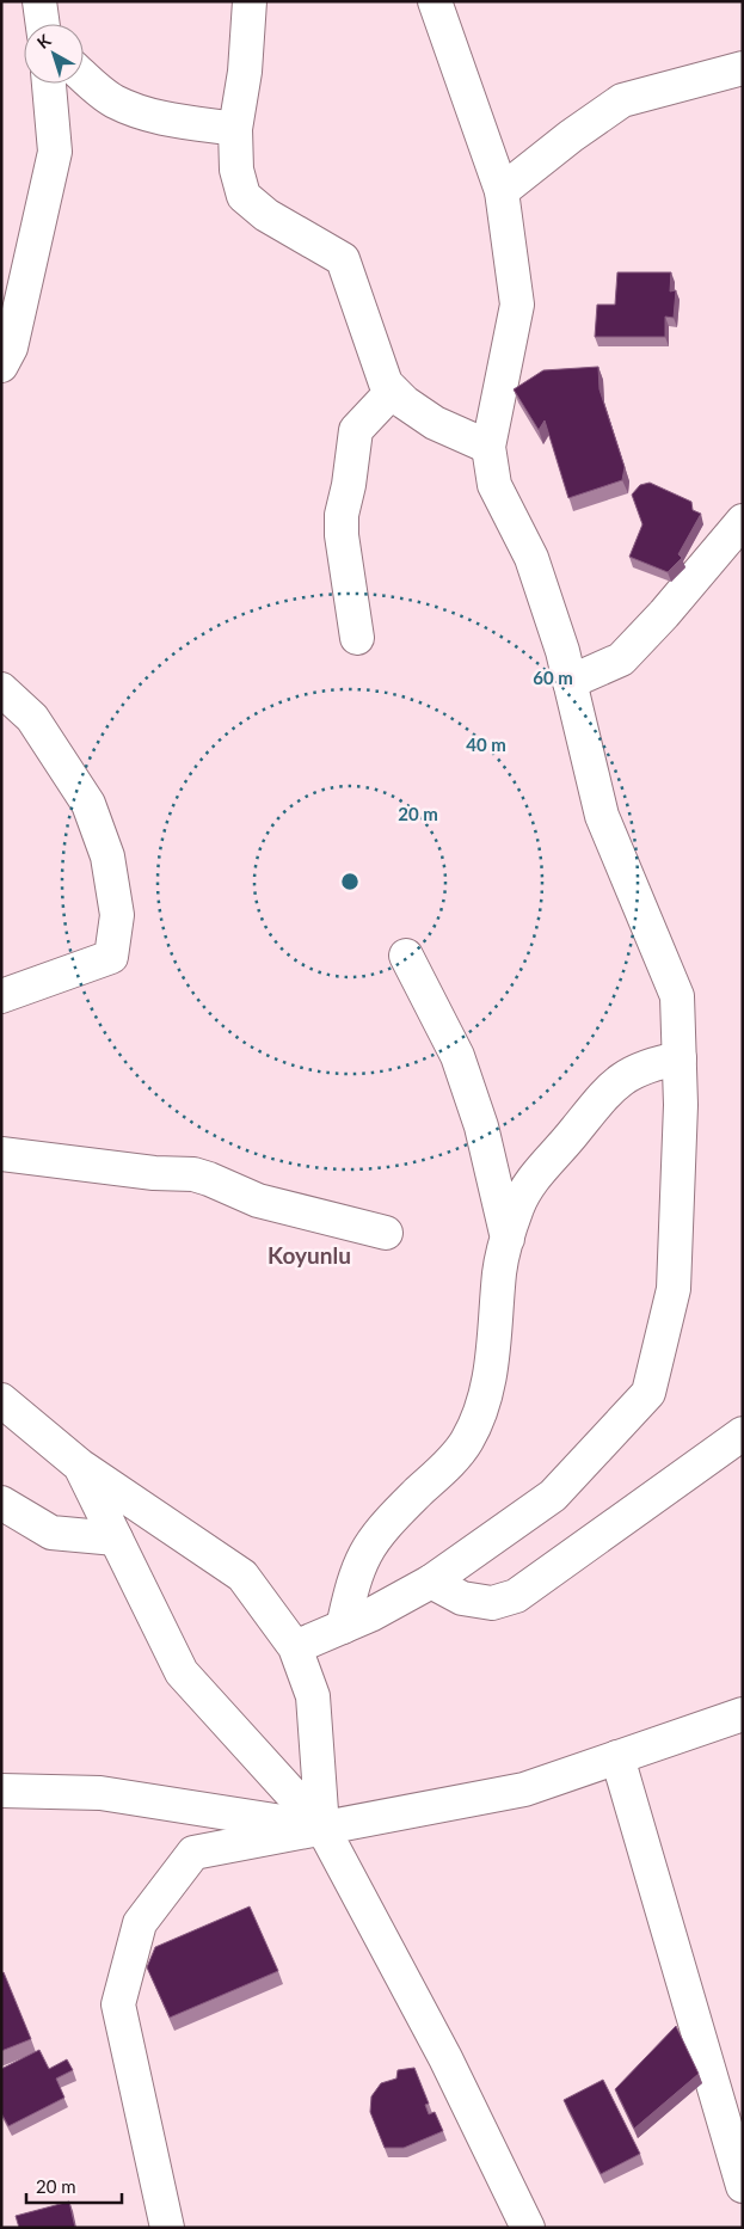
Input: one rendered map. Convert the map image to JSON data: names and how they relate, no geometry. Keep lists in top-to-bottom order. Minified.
{"districts":["Koyunlu"],"scale_bar":"20 m","north":"top left","rings":["60 m","40 m","20 m"]}
